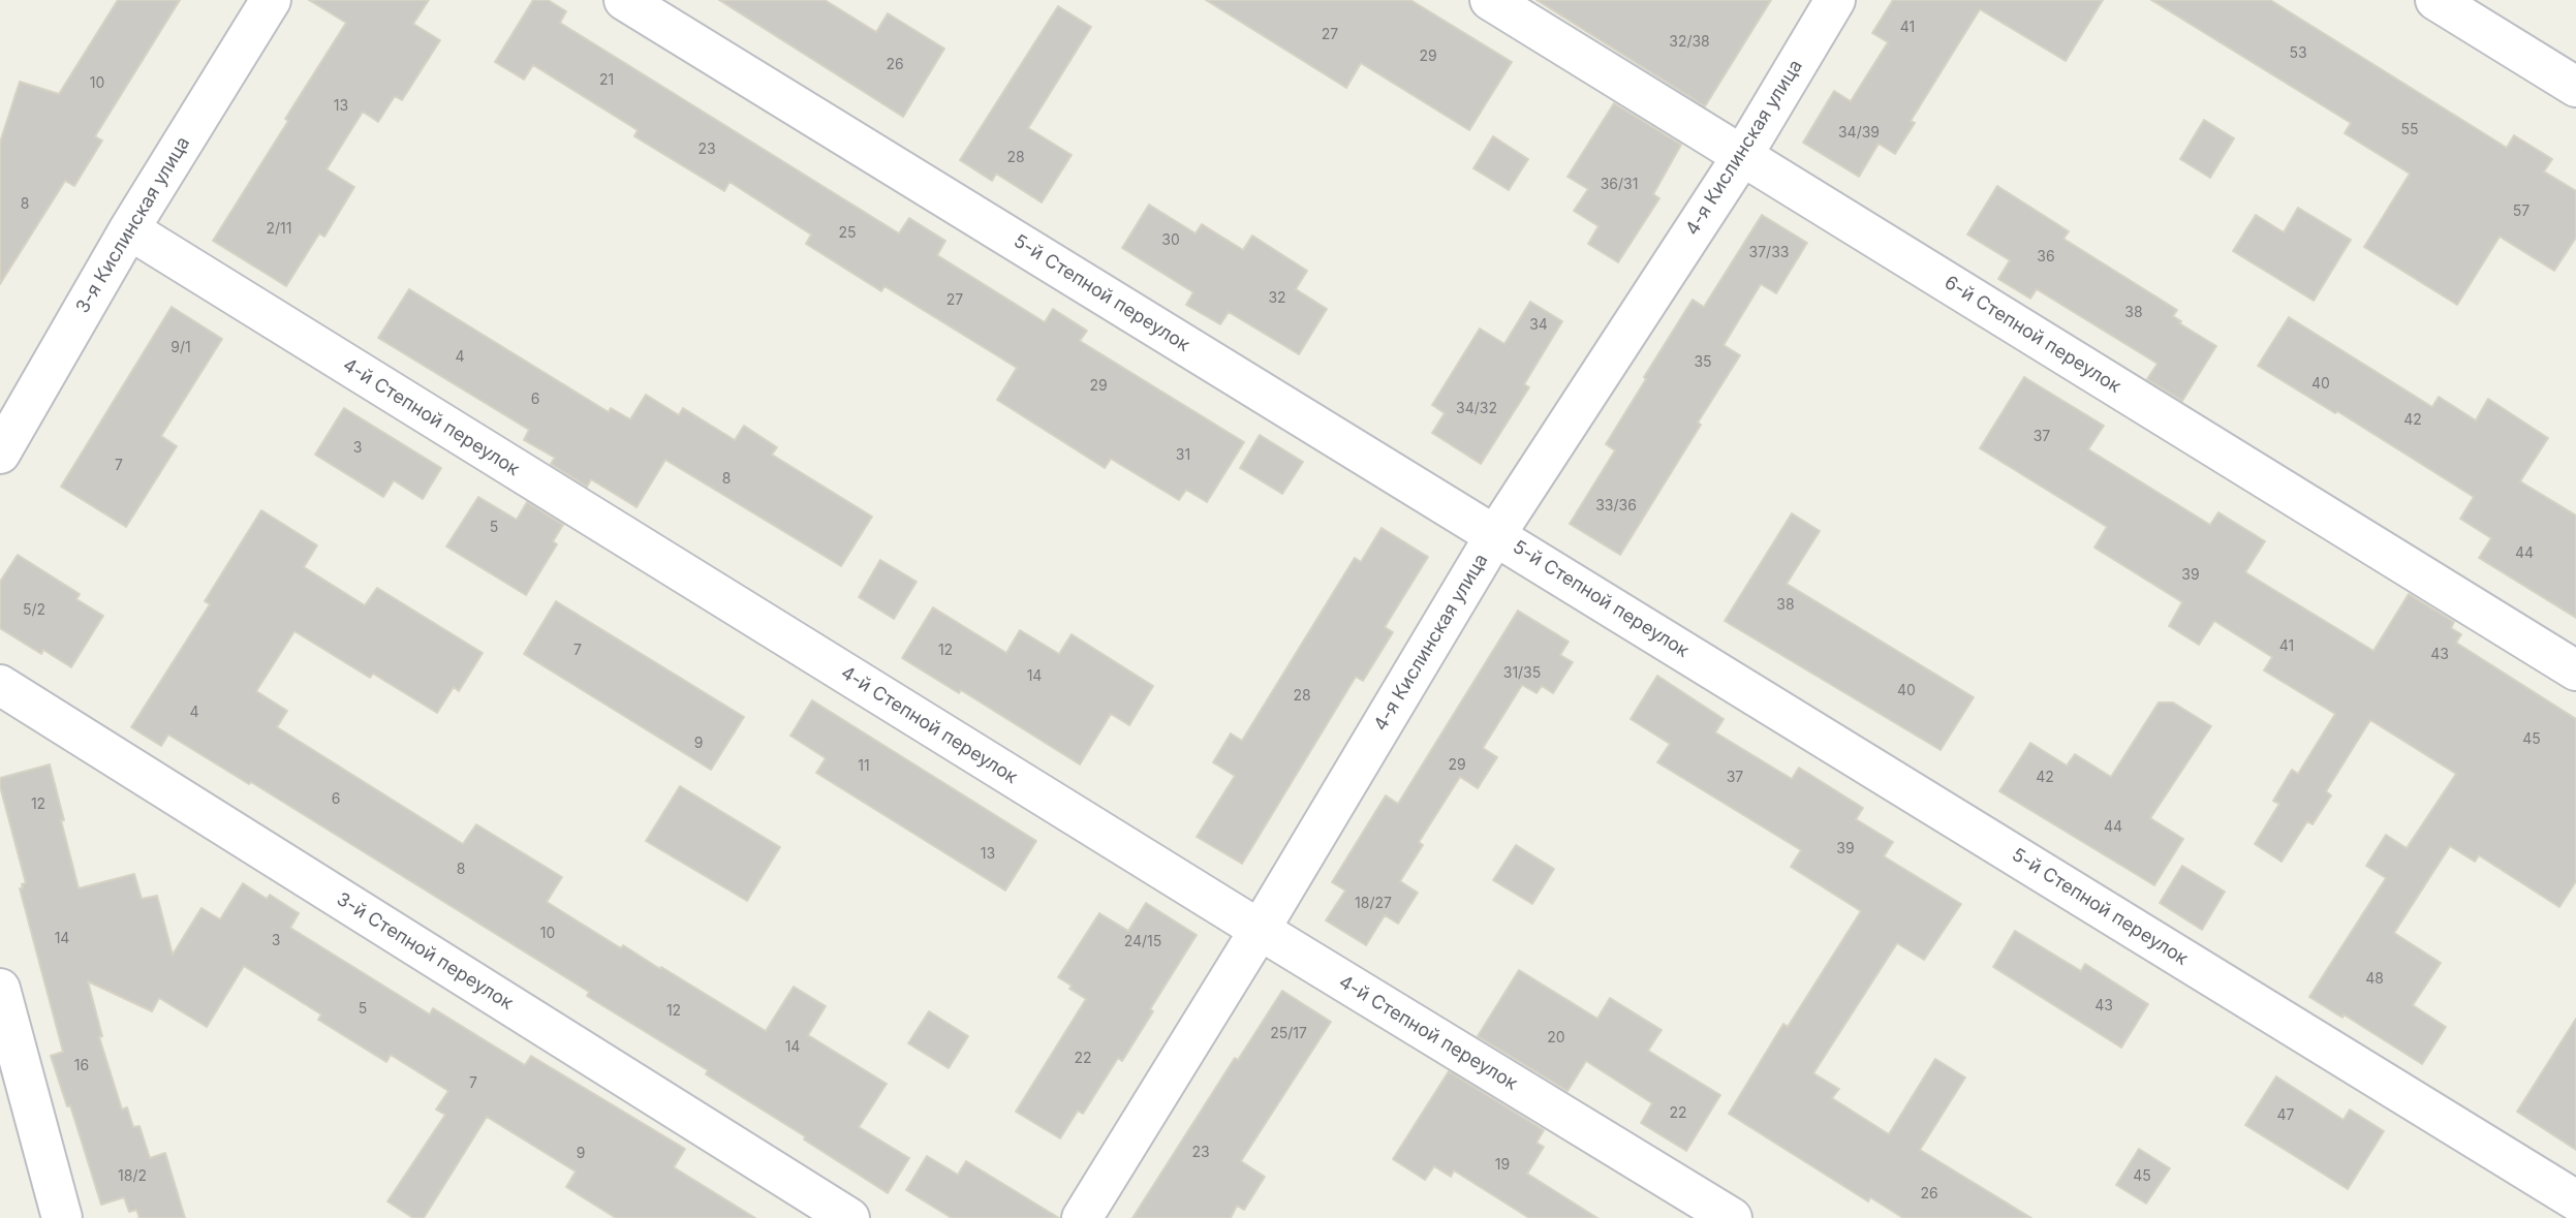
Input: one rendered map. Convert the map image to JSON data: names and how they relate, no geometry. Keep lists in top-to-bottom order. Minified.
{"streets":{"street":["4-я Кислинская улица","3-я Кислинская улица","5-й Степной переулок","6-й Степной переулок","4-й Степной переулок","3-й Степной переулок"]},"crossings":[["4-я Кислинская улица","5-й Степной переулок"],["4-я Кислинская улица","6-й Степной переулок"],["4-я Кислинская улица","4-й Степной переулок"],["3-я Кислинская улица","4-й Степной переулок"]],"house_numbers":["41","27","32/38","53","29","26","21","10","13","55","34/39","23","28","36/31","8","57","2/11","25","30","37/33","36","32","27","38","34","9/1","4","35","40","29","6","34/32","42","37","3","31","7","8","33/36","5","44","39","38","5/2","41","7","12","43","31/35","14","40","28","4","45","9","29","11","37","42","6","12","44","39","13","8","18/27","10","14","3","24/15","48","43","5","12","25/17","20","14","22","16","7","22","47","23","9","19","18/2","45","26"]}
